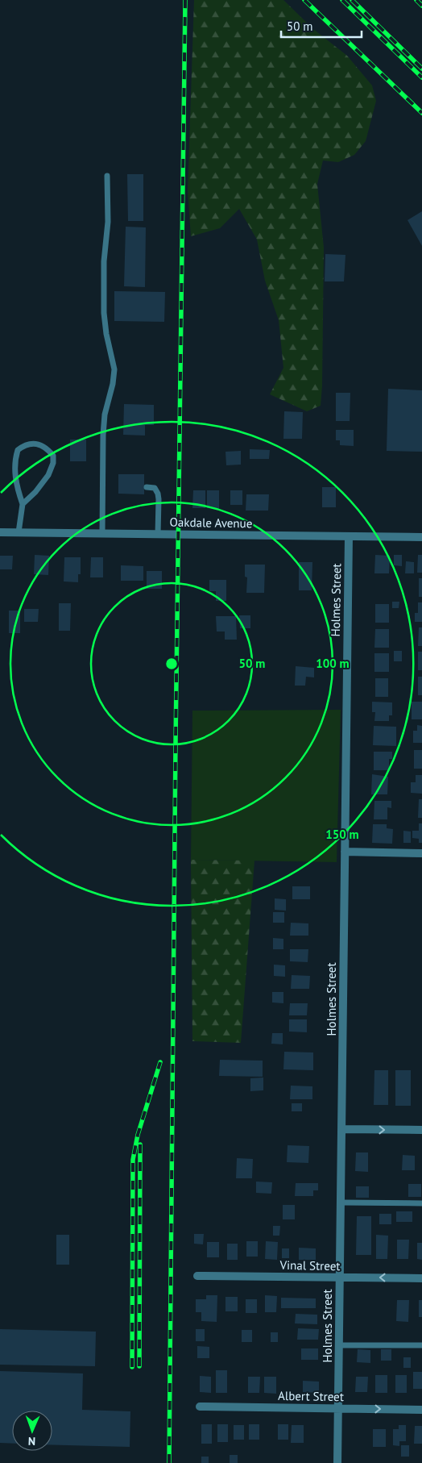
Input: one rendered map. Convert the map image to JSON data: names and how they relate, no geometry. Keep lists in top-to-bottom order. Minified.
{"streets":{"street":["Oakdale Avenue","Holmes Street","Vinal Street","Albert Street"]},"crossings":[["Oakdale Avenue","Holmes Street"],["Holmes Street","Vinal Street"],["Holmes Street","Albert Street"]],"one_way":["Vinal Street","Albert Street"],"scale_bar":"50 m","north":"bottom","rings":["50 m","100 m","150 m"]}
